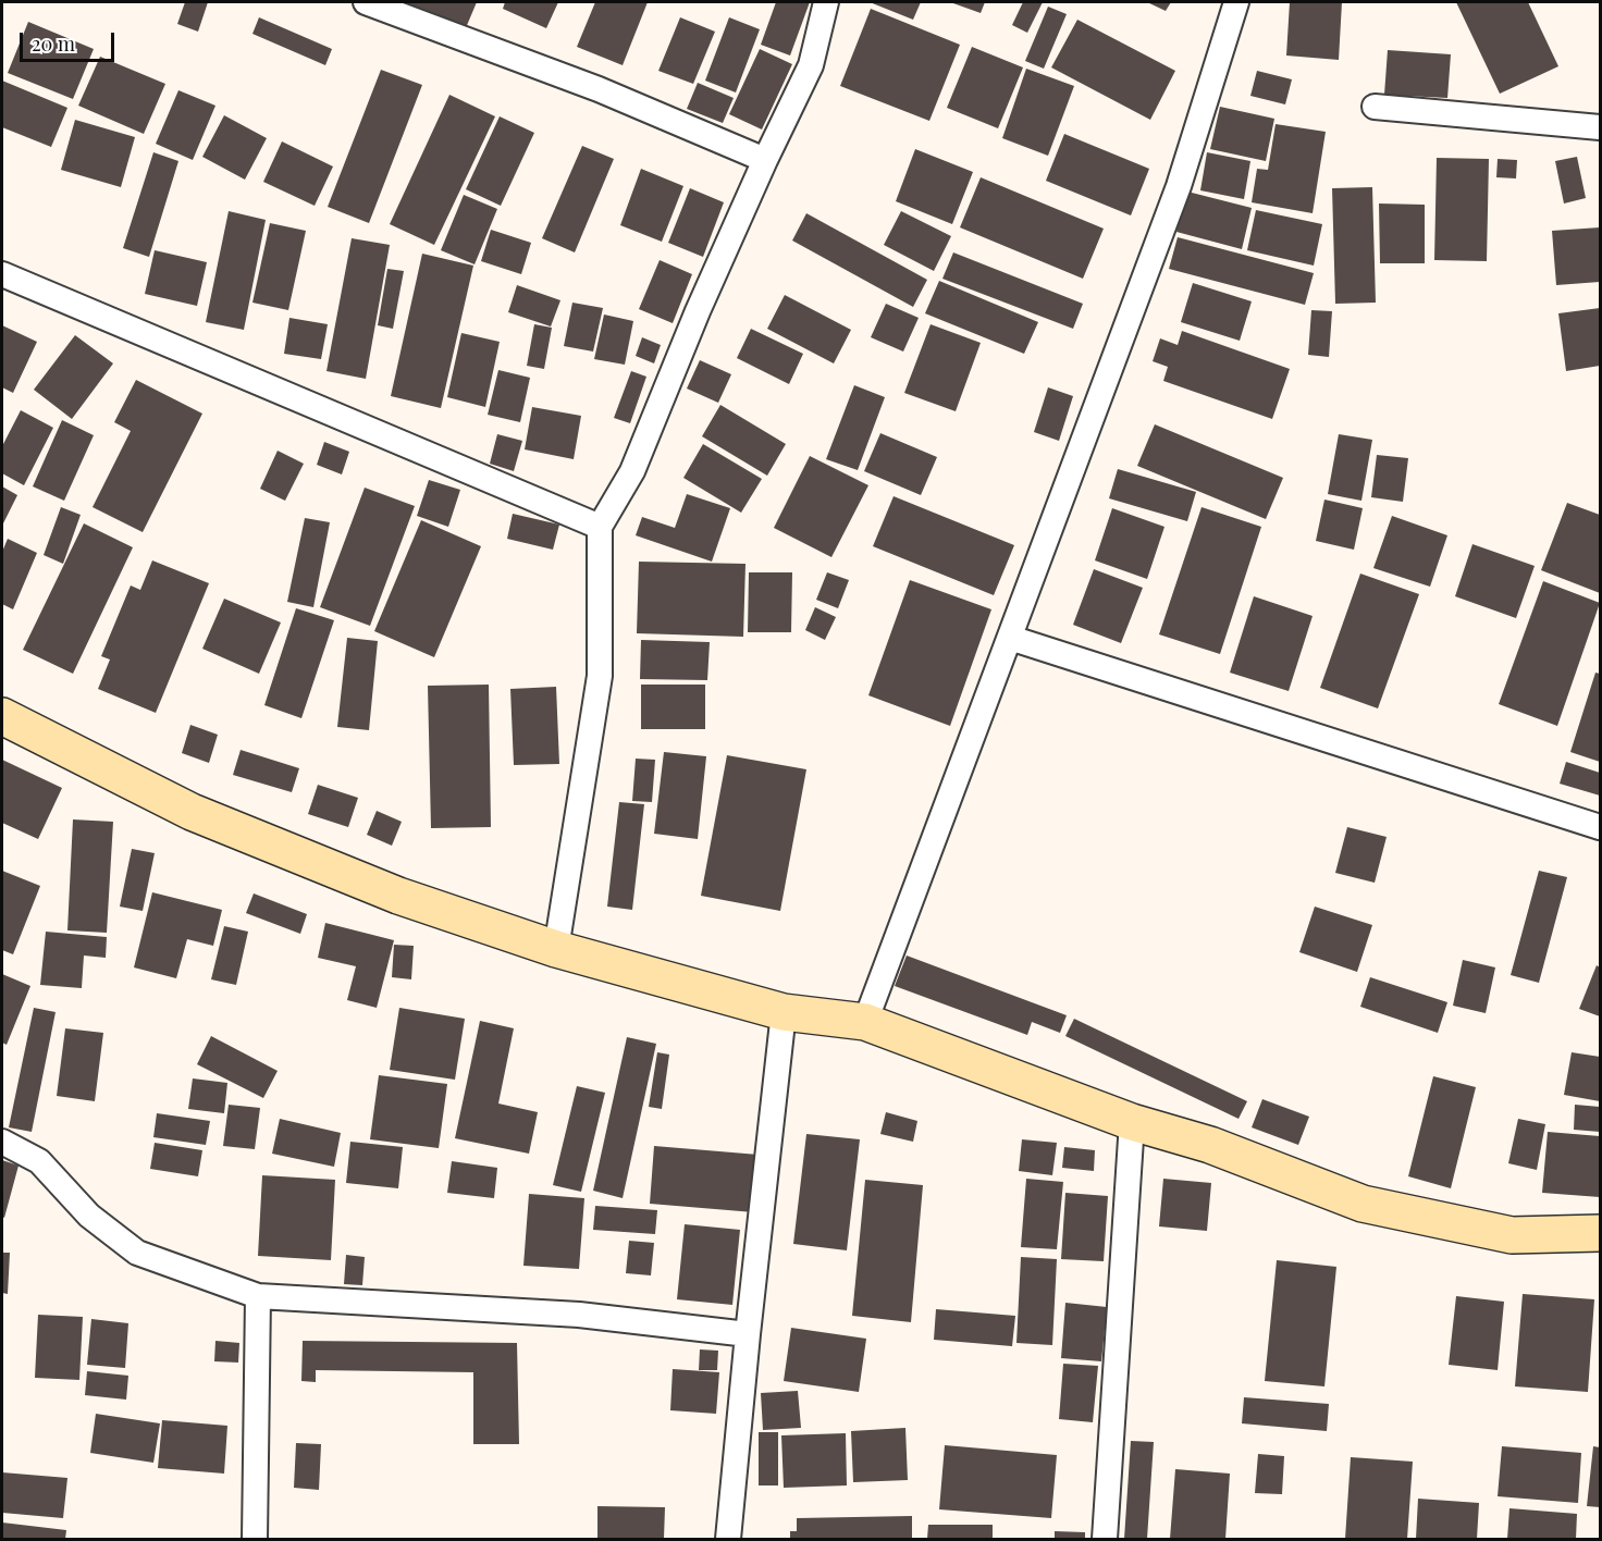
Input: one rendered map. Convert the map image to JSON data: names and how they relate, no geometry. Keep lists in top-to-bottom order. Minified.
{"scale_bar":"20 m"}
